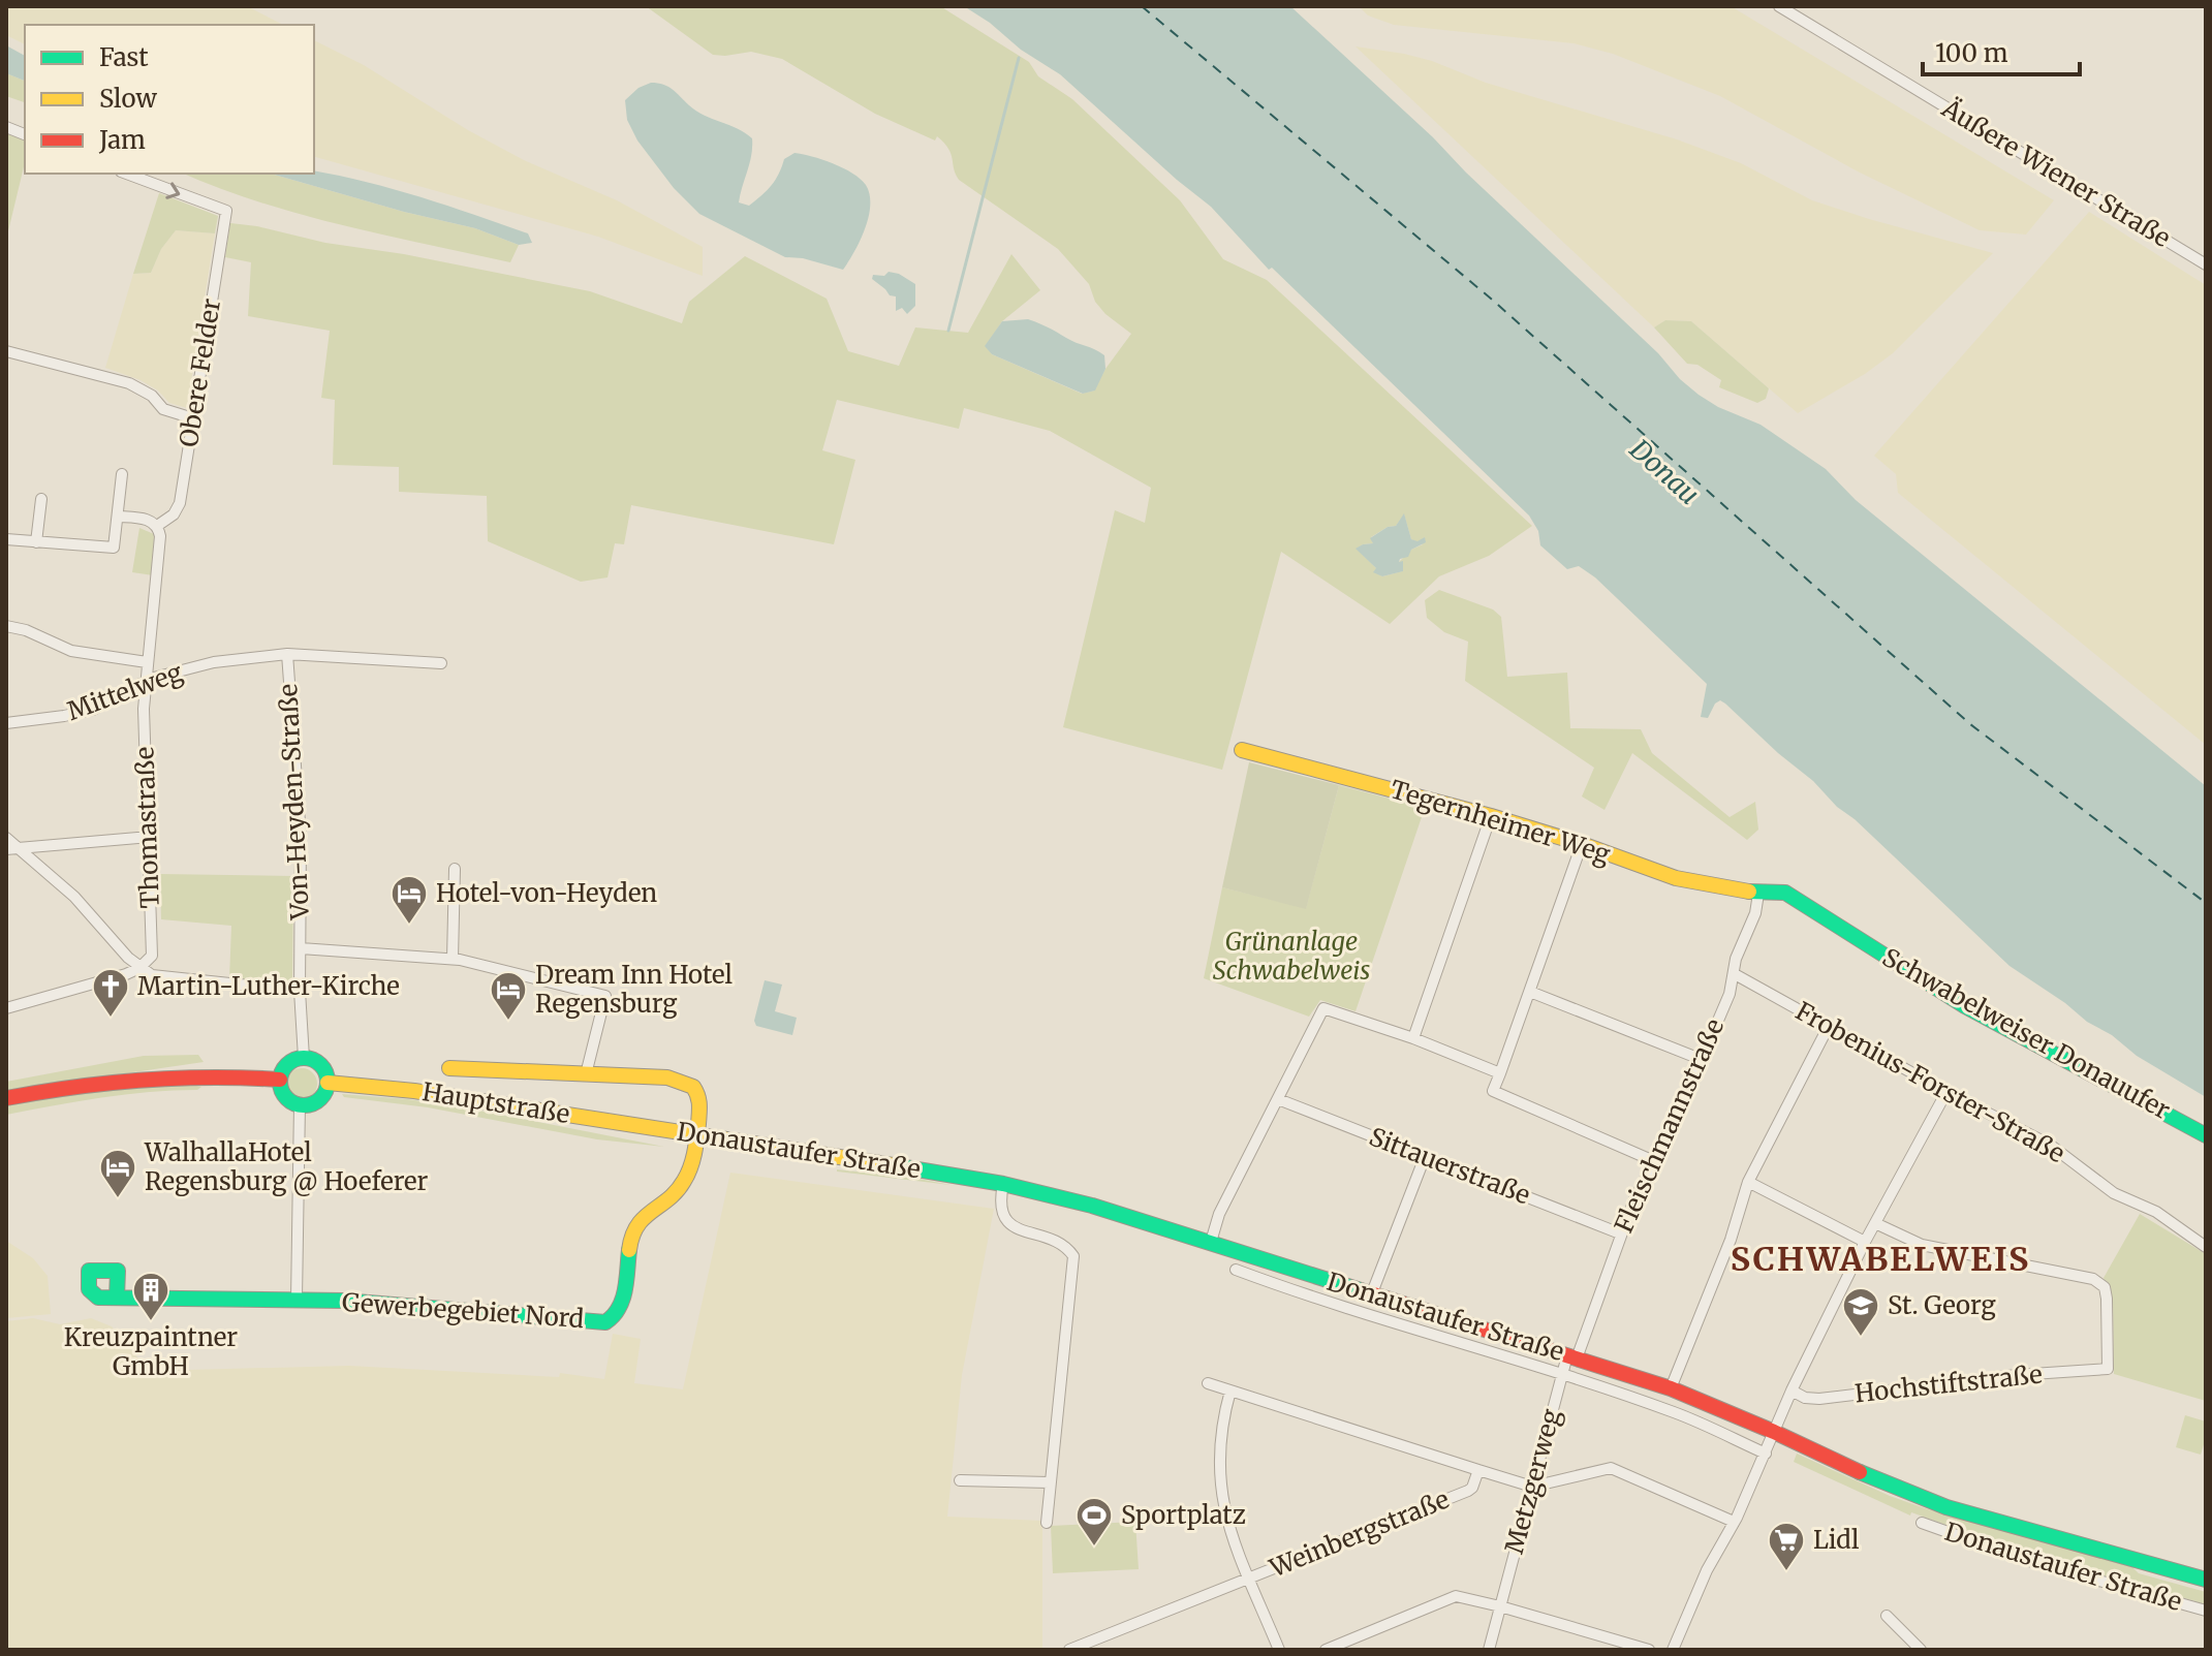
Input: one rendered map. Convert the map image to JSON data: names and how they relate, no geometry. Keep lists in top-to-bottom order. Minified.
{"streets":{"main road":["Tegernheimer Weg","Schwabelweiser Donauufer","Hauptstraße","Donaustaufer Straße","Gewerbegebiet Nord"],"street":["Äußere Wiener Straße","Obere Felder","Mittelweg","Von-Heyden-Straße","Thomastraße","Frobenius-Forster-Straße","Fleischmannstraße","Sittauerstraße","Hochstiftstraße","Metzgerweg","Weinbergstraße"]},"crossings":[["Mittelweg","Von-Heyden-Straße"],["Mittelweg","Thomastraße"],["Von-Heyden-Straße","Hauptstraße"],["Von-Heyden-Straße","Gewerbegebiet Nord"],["Tegernheimer Weg","Schwabelweiser Donauufer"],["Tegernheimer Weg","Fleischmannstraße"],["Schwabelweiser Donauufer","Fleischmannstraße"],["Frobenius-Forster-Straße","Fleischmannstraße"],["Hauptstraße","Donaustaufer Straße"],["Fleischmannstraße","Donaustaufer Straße"],["Fleischmannstraße","Sittauerstraße"],["Fleischmannstraße","Metzgerweg"],["Donaustaufer Straße","Gewerbegebiet Nord"],["Donaustaufer Straße","Metzgerweg"]],"one_way":["Obere Felder"],"districts":["SCHWABELWEIS"],"water":["Donau"],"parks":["Grünanlage Schwabelweis"],"places":{"hotel":["Hotel-von-Heyden","Dream Inn Hotel Regensburg","WalhallaHotel Regensburg @ Hoeferer"],"church":["Martin-Luther-Kirche"],"building":["Kreuzpaintner GmbH"],"school or university":["St. Georg"],"sports":["Sportplatz"],"supermarket":["Lidl"]},"legend":["Fast","Slow","Jam"],"scale_bar":"100 m"}
